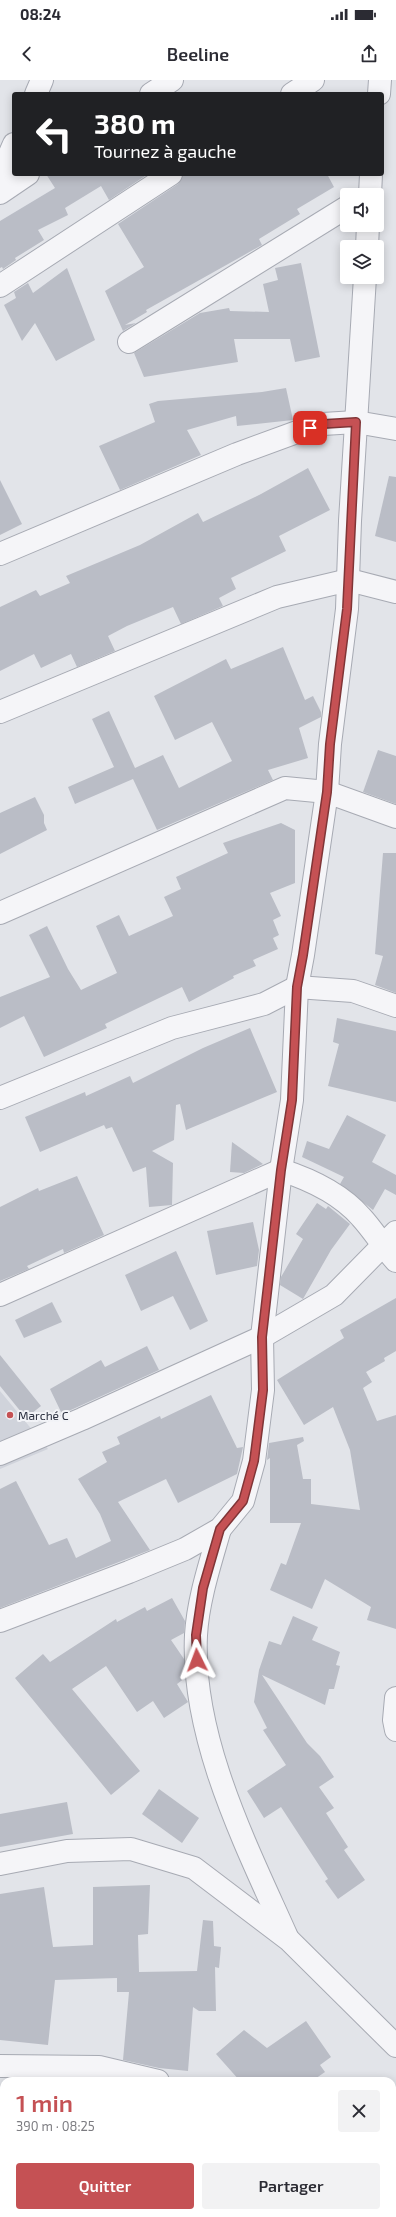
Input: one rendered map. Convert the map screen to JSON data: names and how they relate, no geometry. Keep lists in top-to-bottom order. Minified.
{"places":["Marché C"],"page":{"status":"08:24","header":"Beeline","turn":["380 m","Tournez à gauche"],"heading":["1 min","390 m · 08:25"],"buttons":["Quitter","Partager"]}}
